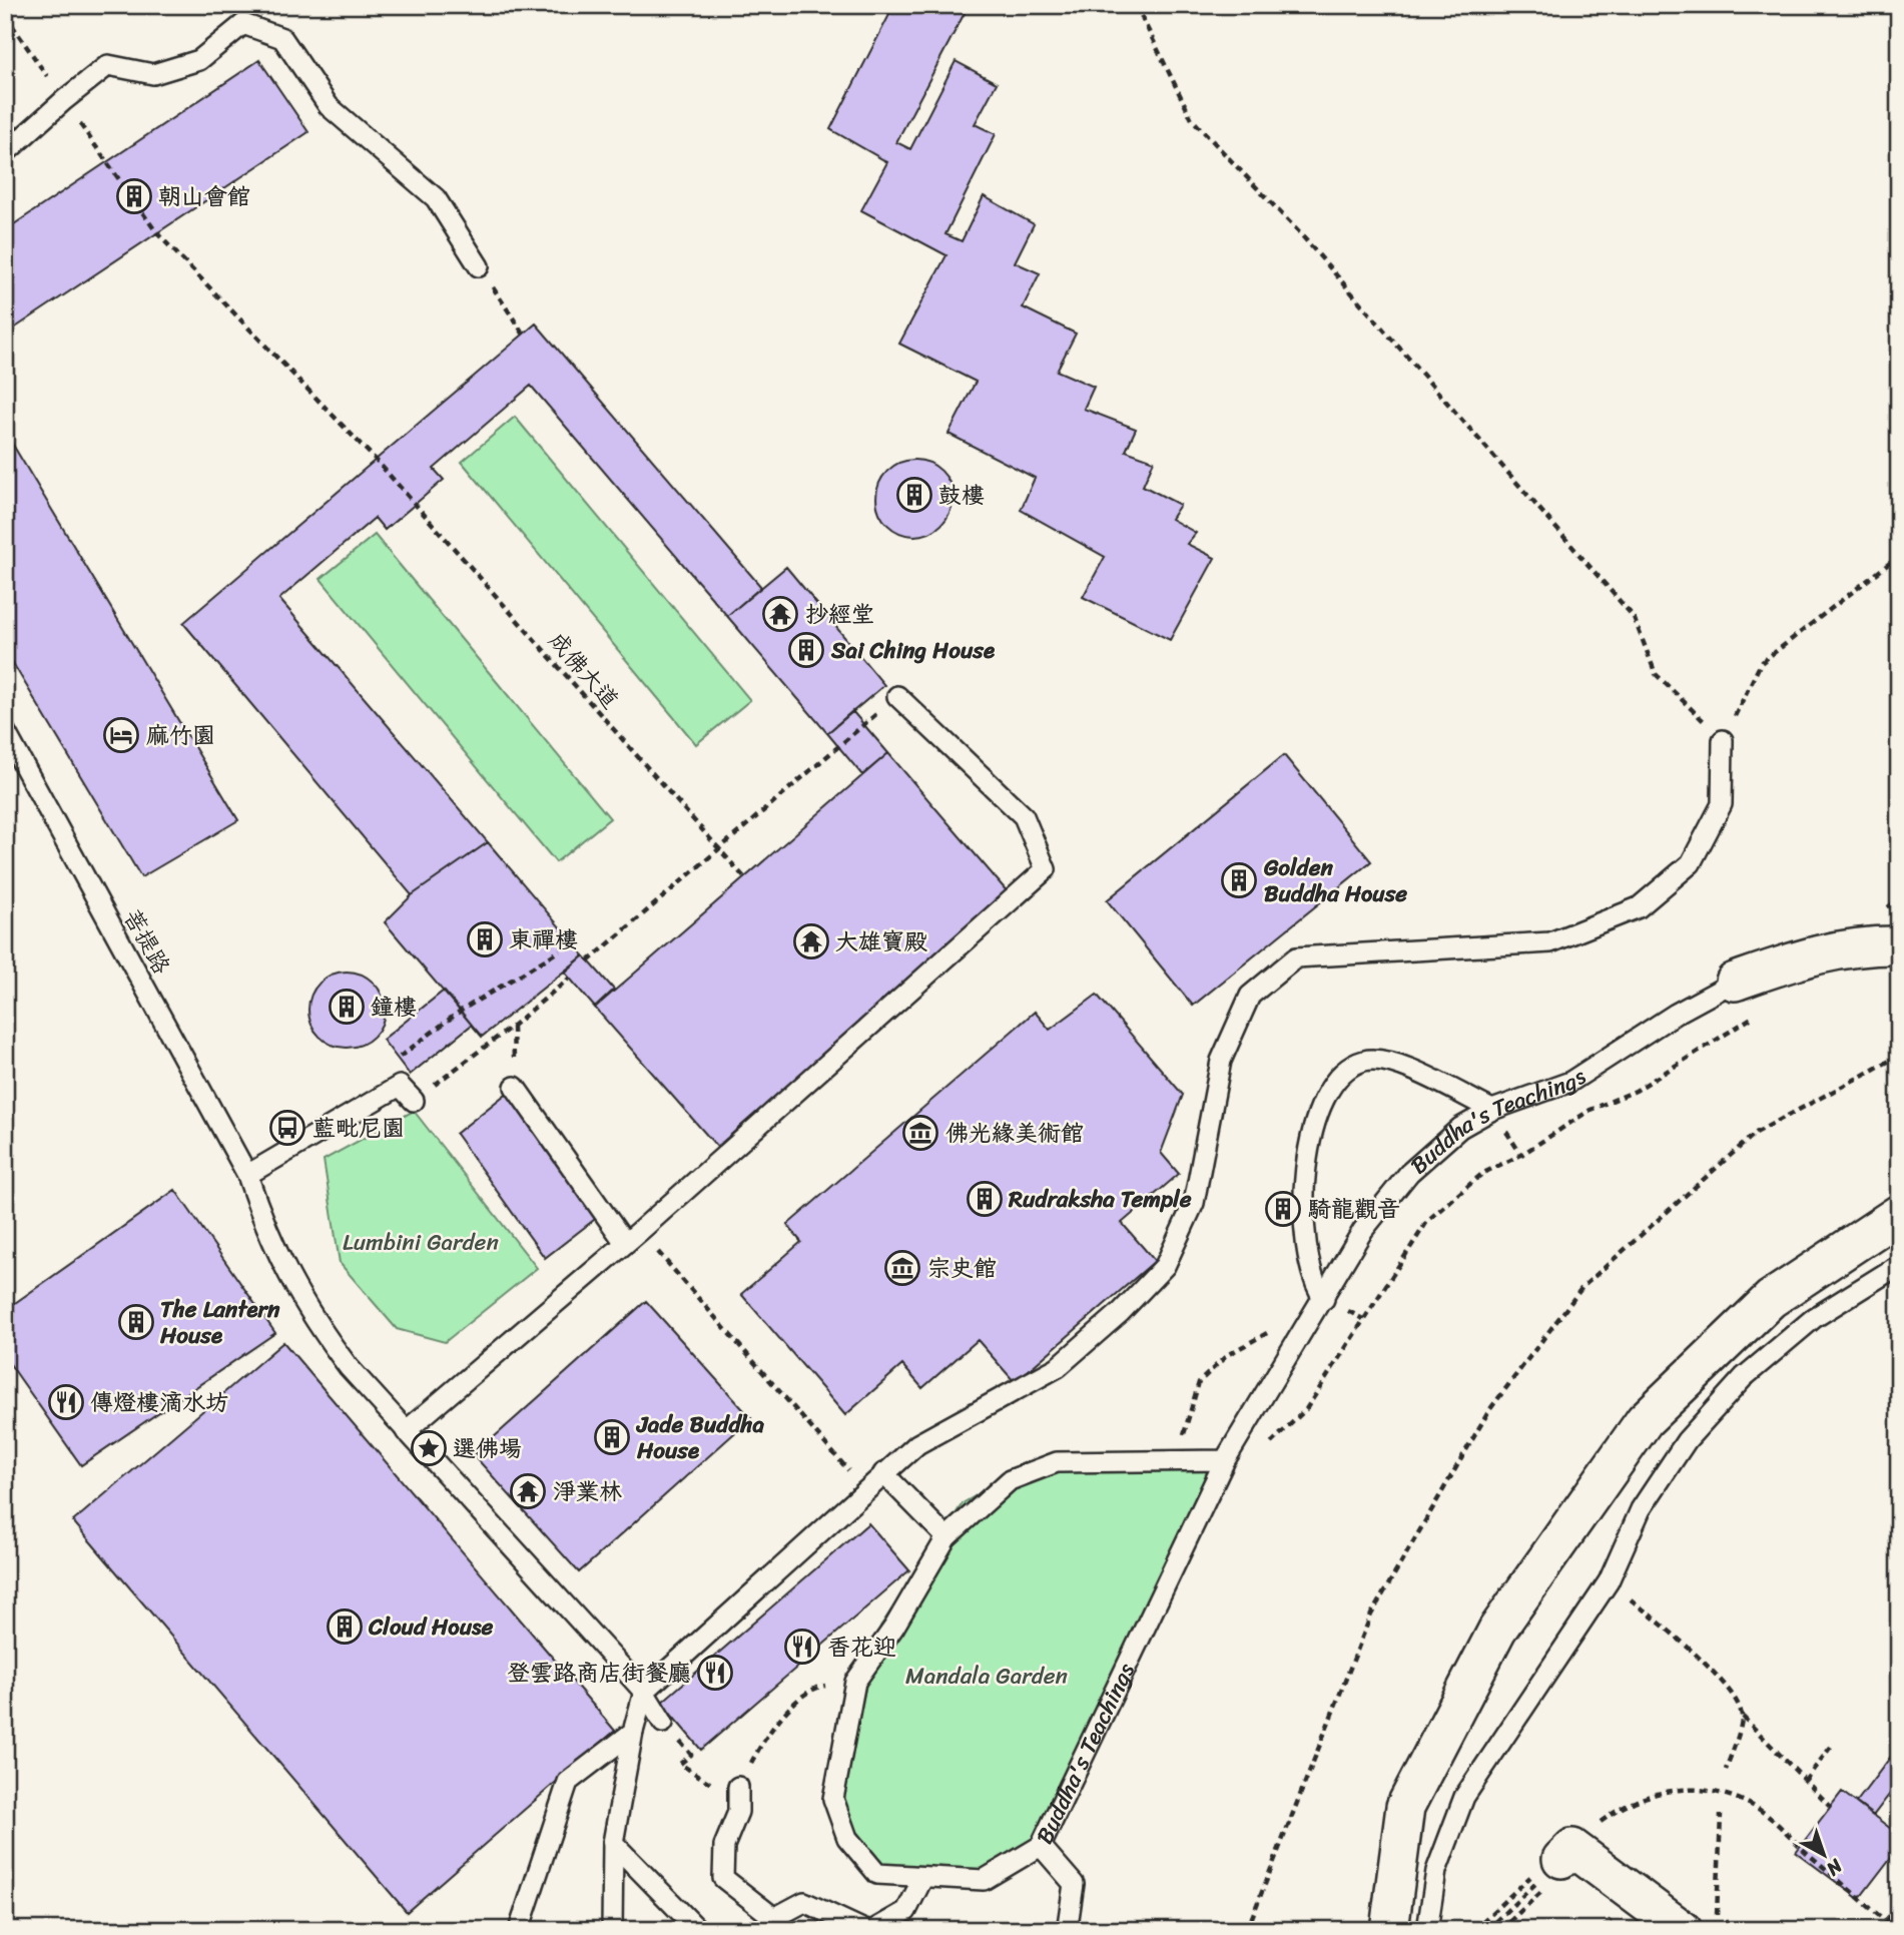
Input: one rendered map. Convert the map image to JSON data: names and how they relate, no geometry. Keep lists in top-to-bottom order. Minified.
{"streets":{"street":["Buddha's Teachings"],"lane":["菩提路"],"path":["成佛大道"]},"parks":["Lumbini Garden","Mandala Garden"],"places":{"building":["朝山會館","鼓樓","Sai Ching House","Golden Buddha House","東禪樓","鐘樓","Rudraksha Temple","騎龍觀音","The Lantern House","Jade Buddha House","Cloud House"],"temple":["抄經堂","大雄寶殿","淨業林"],"hotel":["麻竹園"],"bus stop":["藍毗尼園"],"museum":["佛光緣美術館","宗史館"],"restaurant":["傳燈樓滴水坊","香花迎","登雲路商店街餐廳"],"place":["選佛場"]},"north":"bottom right"}
